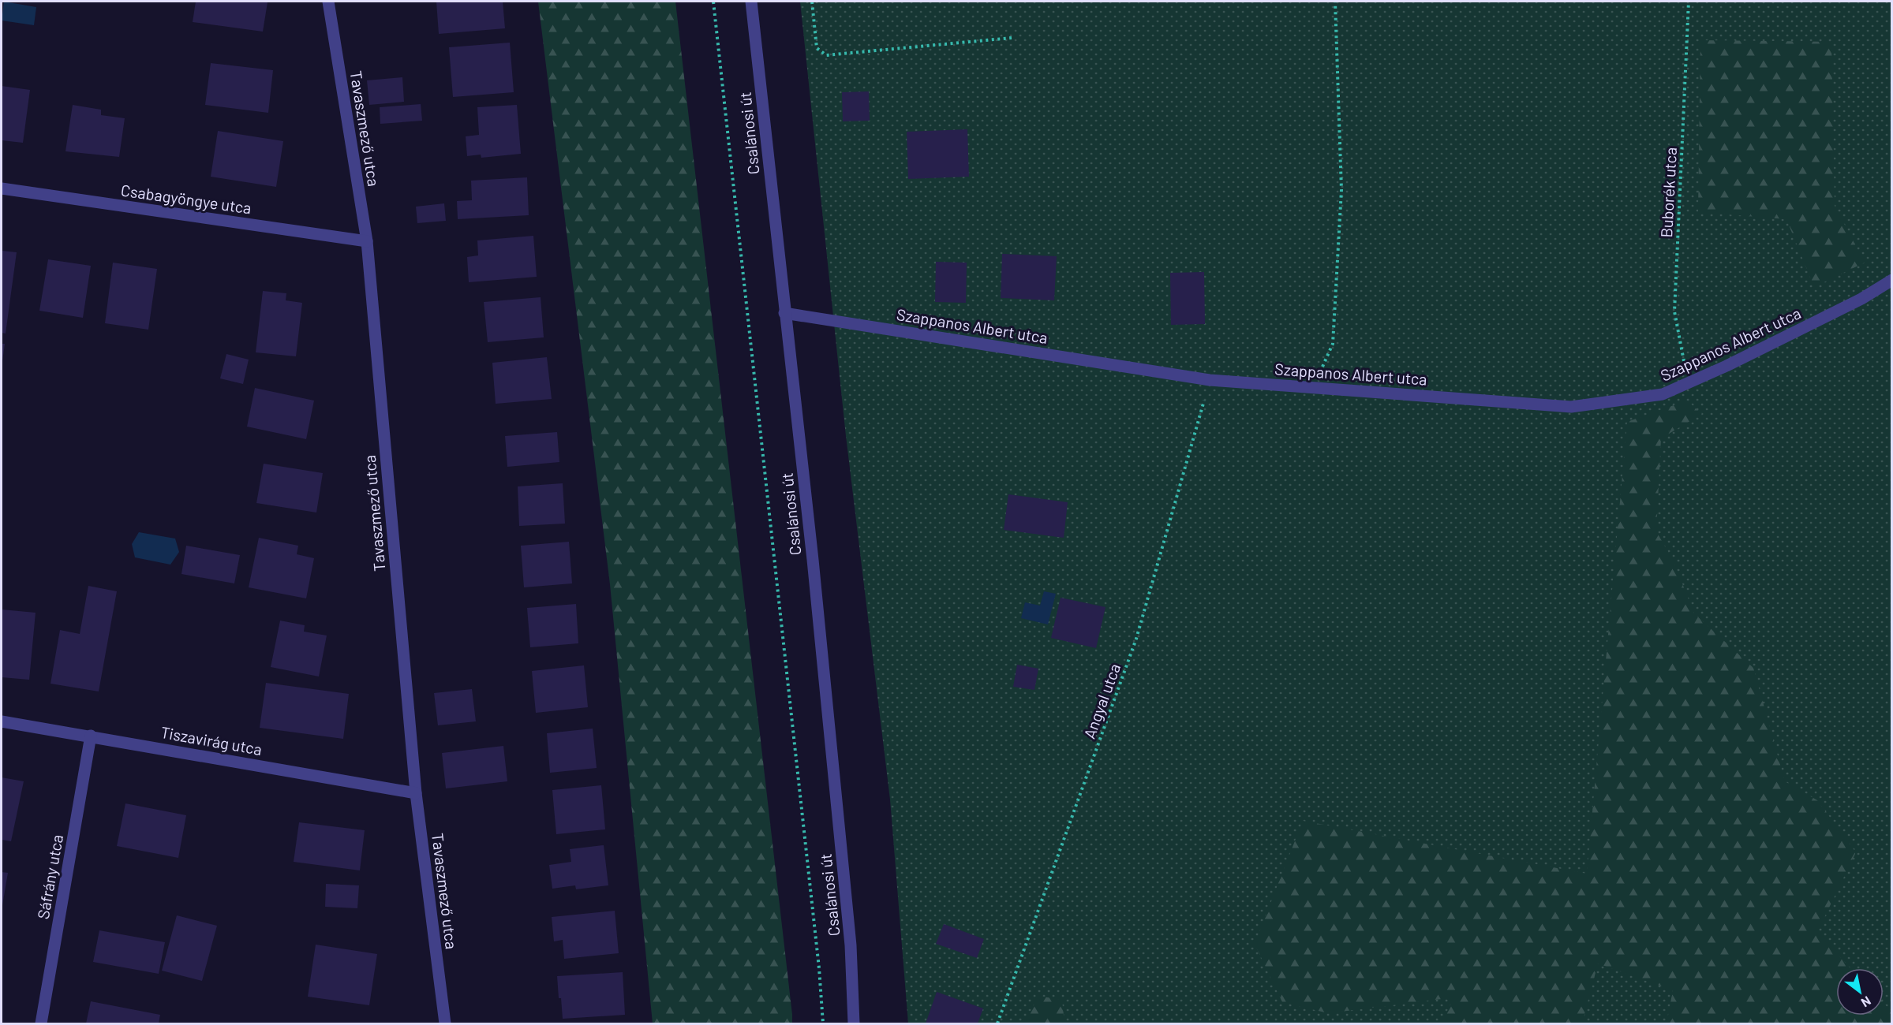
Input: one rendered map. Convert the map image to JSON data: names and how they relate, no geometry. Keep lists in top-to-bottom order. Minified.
{"streets":{"street":["Tavaszmező utca","Csalánosi út","Csabagyöngye utca","Szappanos Albert utca","Tiszavirág utca","Sáfrány utca"],"path":["Buborék utca","Angyal utca"]},"crossings":[["Tavaszmező utca","Csabagyöngye utca"],["Tavaszmező utca","Tiszavirág utca"],["Csalánosi út","Szappanos Albert utca"],["Buborék utca","Szappanos Albert utca"],["Szappanos Albert utca","Angyal utca"],["Tiszavirág utca","Sáfrány utca"]],"north":"bottom right"}
